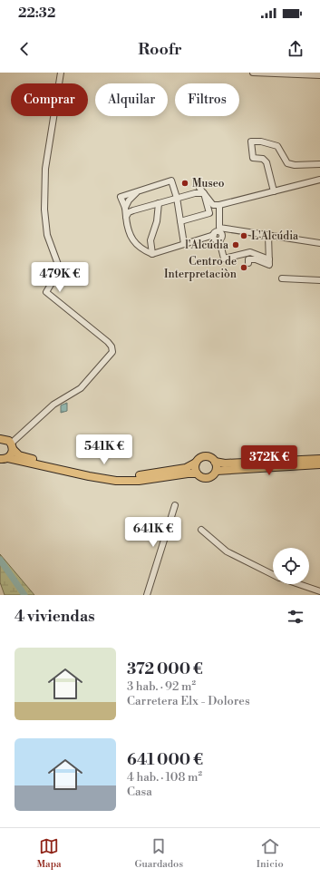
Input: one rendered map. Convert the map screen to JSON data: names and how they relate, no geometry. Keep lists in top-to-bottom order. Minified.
{"places":["Museo","L'Alcúdia","l'Alcúdia","Centro de Interpretaciòn"],"page":{"status":"22:32","header":"Roofr","chip":["Comprar","Alquilar","Filtros"],"price":["479K €","541K €","372K €","641K €"],"heading":"4 viviendas","list":[{"name":"372 000 €","note":"3 hab. · 92 m² · Carretera Elx - Dolores"},{"name":"641 000 €","note":"4 hab. · 108 m² · Casa"}],"tabs":["Mapa","Guardados","Inicio"]}}
